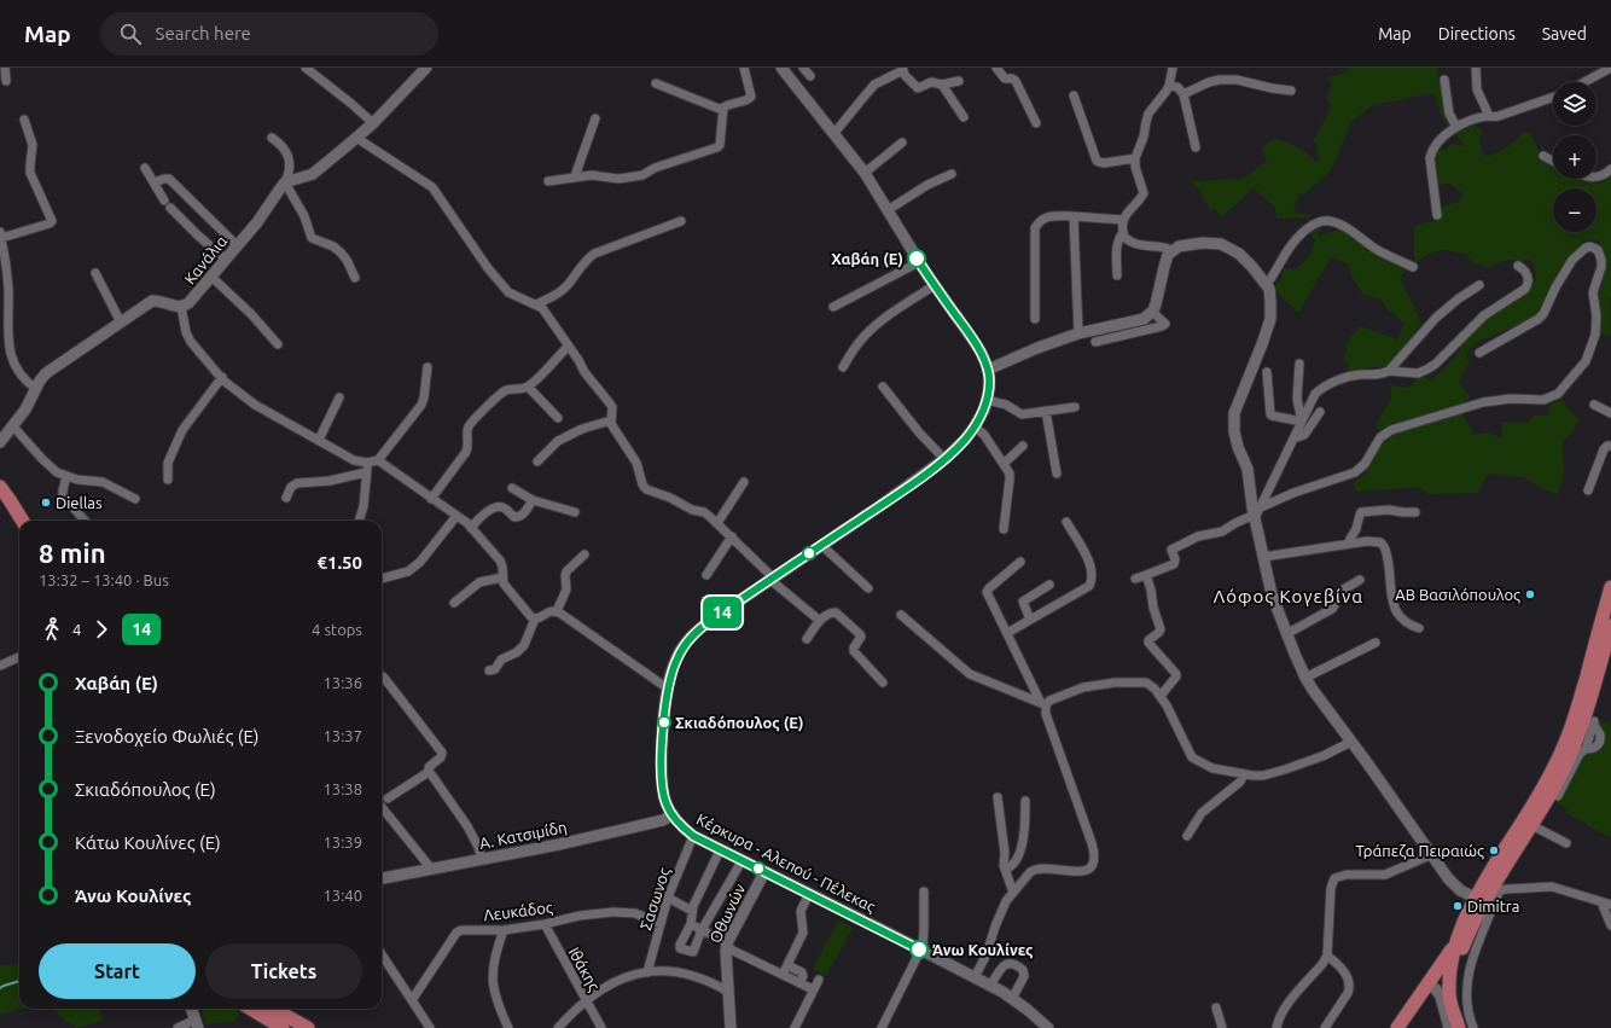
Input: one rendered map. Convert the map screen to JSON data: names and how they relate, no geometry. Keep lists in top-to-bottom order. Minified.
{"streets":{"main road":["Κανάλια","Α. Κατσιμίδη","Κέρκυρα - Αλεπού - Πέλεκας","Οθωνών"],"street":["Σασωνος","Λευκάδος","Ιθάκης"]},"crossings":[["Α. Κατσιμίδη","Κέρκυρα - Αλεπού - Πέλεκας"],["Κέρκυρα - Αλεπού - Πέλεκας","Σασωνος"],["Κέρκυρα - Αλεπού - Πέλεκας","Οθωνών"],["Σασωνος","Λευκάδος"],["Λευκάδος","Ιθάκης"]],"districts":["Λόφος Κογεβίνα"],"places":["Χαβάη (Ε)","Diellas","ΑΒ Βασιλόπουλος","Σκιαδόπουλος (E)","Τράπεζα Πειραιώς","Dimitra","Άνω Κουλίνες"],"lines":["bus line 14"],"page":{"header":"Map","search":"Search here","nav":["Map","Directions","Saved"],"on_map":"14","map_buttons":["+","−"],"heading":["8 min","13:32 – 13:40 · Bus","€1.50"],"legs":["4","14","4 stops"],"list":[{"name":"Χαβάη (Ε)","value":"13:36"},{"name":"Ξενοδοχείο Φωλιές (E)","value":"13:37"},{"name":"Σκιαδόπουλος (E)","value":"13:38"},{"name":"Κάτω Κουλίνες (E)","value":"13:39"},{"name":"Άνω Κουλίνες","value":"13:40"}],"buttons":["Start","Tickets"]}}
